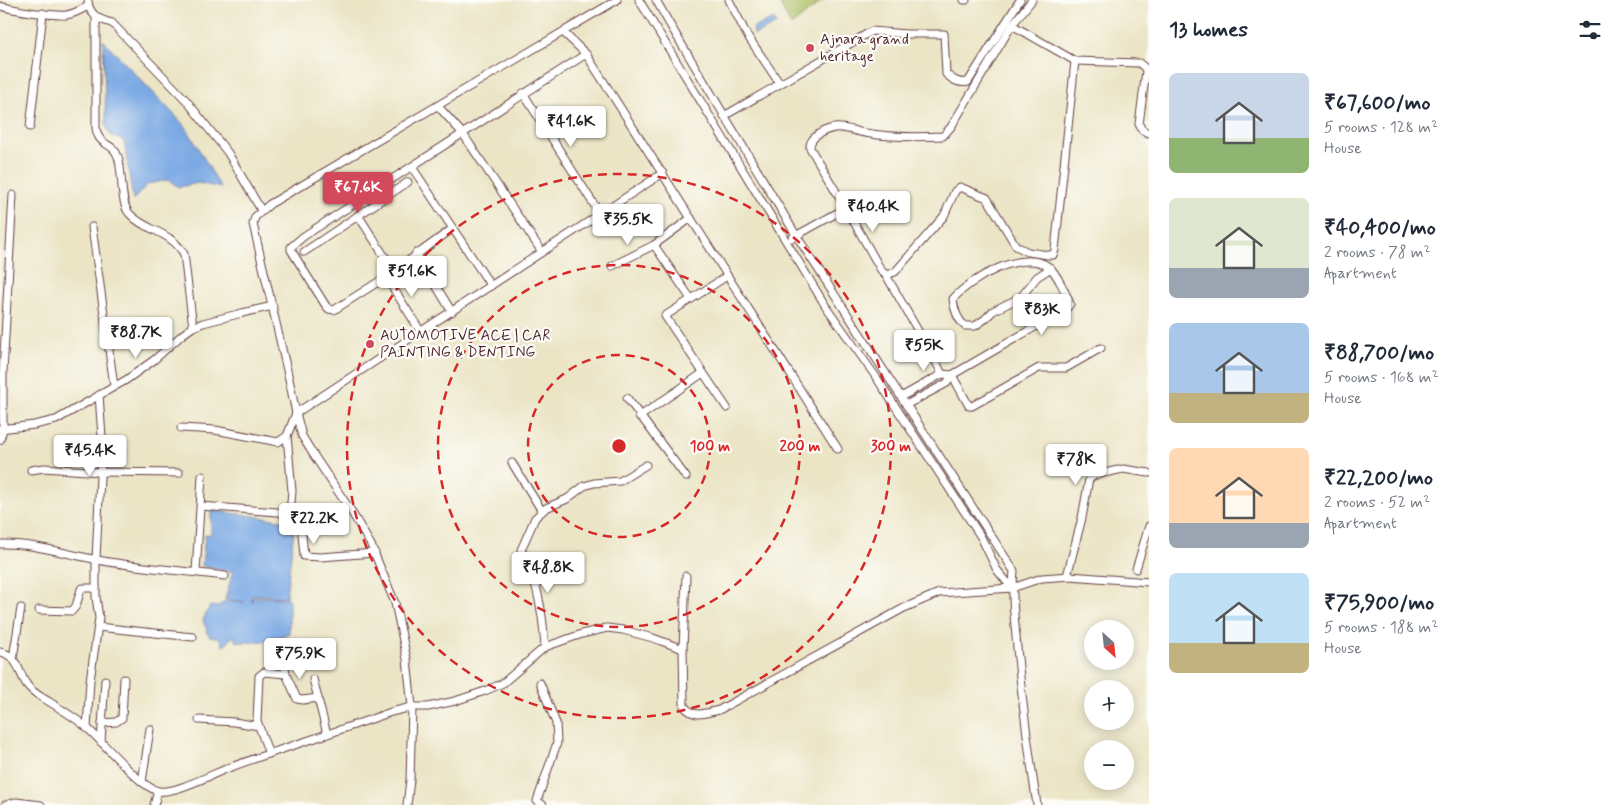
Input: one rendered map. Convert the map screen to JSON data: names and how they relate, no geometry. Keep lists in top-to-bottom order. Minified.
{"places":["Ajnara grand heritage","AUTOMOTIVE ACE | CAR PAINTING & DENTING"],"north":"bottom right","page":{"heading":"13 homes","list":[{"name":"₹67,600/mo","note":"5 rooms · 128 m² · House"},{"name":"₹40,400/mo","note":"2 rooms · 78 m² · Apartment"},{"name":"₹88,700/mo","note":"5 rooms · 168 m² · House"},{"name":"₹22,200/mo","note":"2 rooms · 52 m² · Apartment"},{"name":"₹75,900/mo","note":"5 rooms · 188 m² · House"}],"price":["₹41.6K","₹67.6K","₹40.4K","₹35.5K","₹51.6K","₹83K","₹88.7K","₹55K","₹45.4K","₹78K","₹22.2K","₹48.8K","₹75.9K"],"map_buttons":["+","−"]},"rings":["100 m","200 m","300 m"]}
